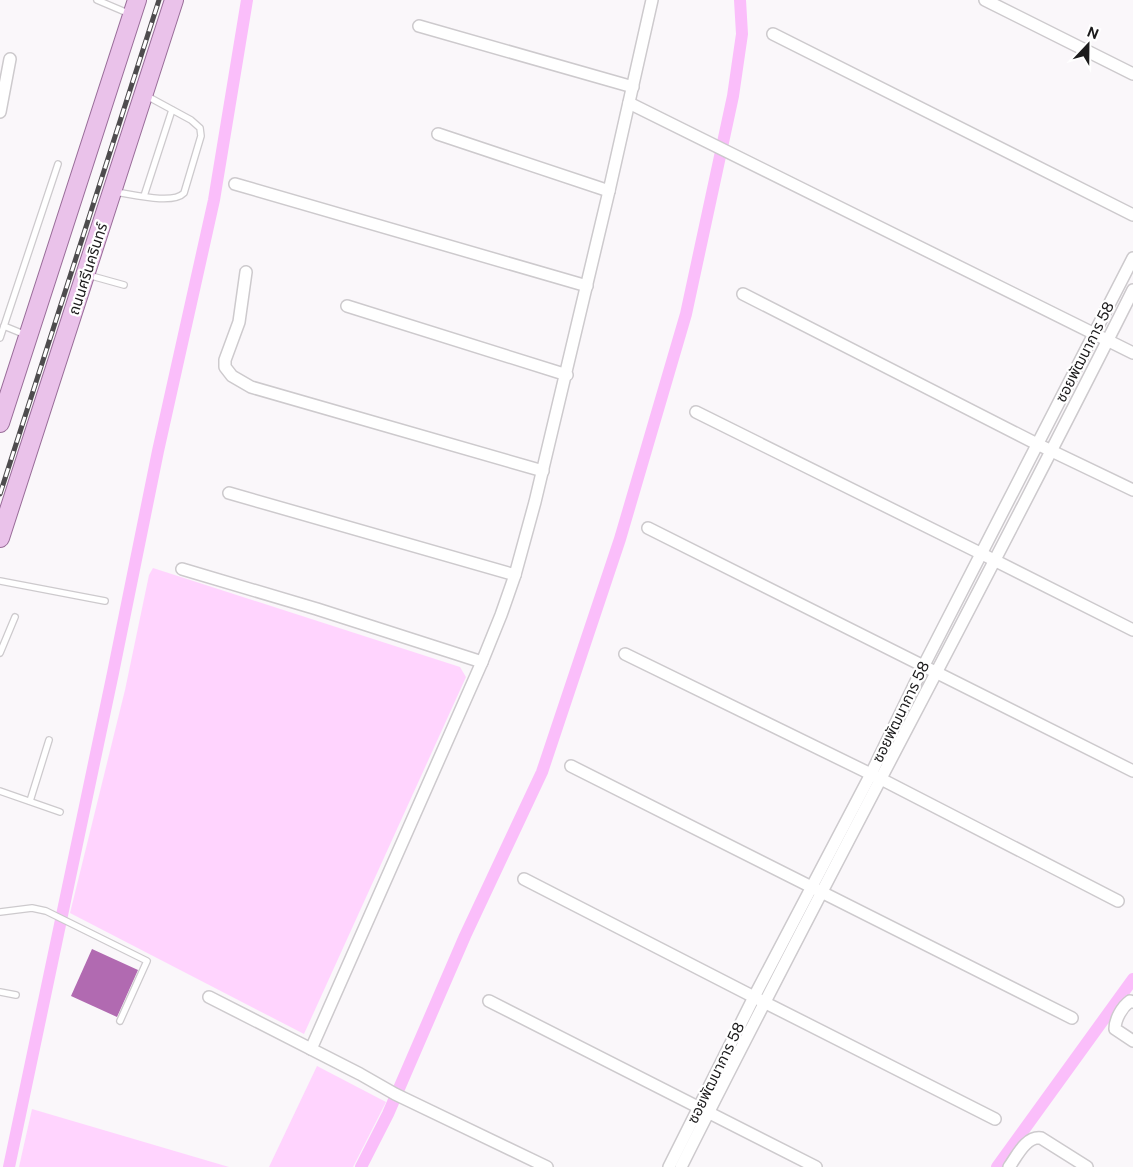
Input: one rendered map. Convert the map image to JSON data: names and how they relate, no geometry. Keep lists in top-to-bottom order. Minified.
{"streets":{"main road":["ถนนศรีนครินทร์"],"street":["ซอยพัฒนาการ 58"]},"north":"top"}
